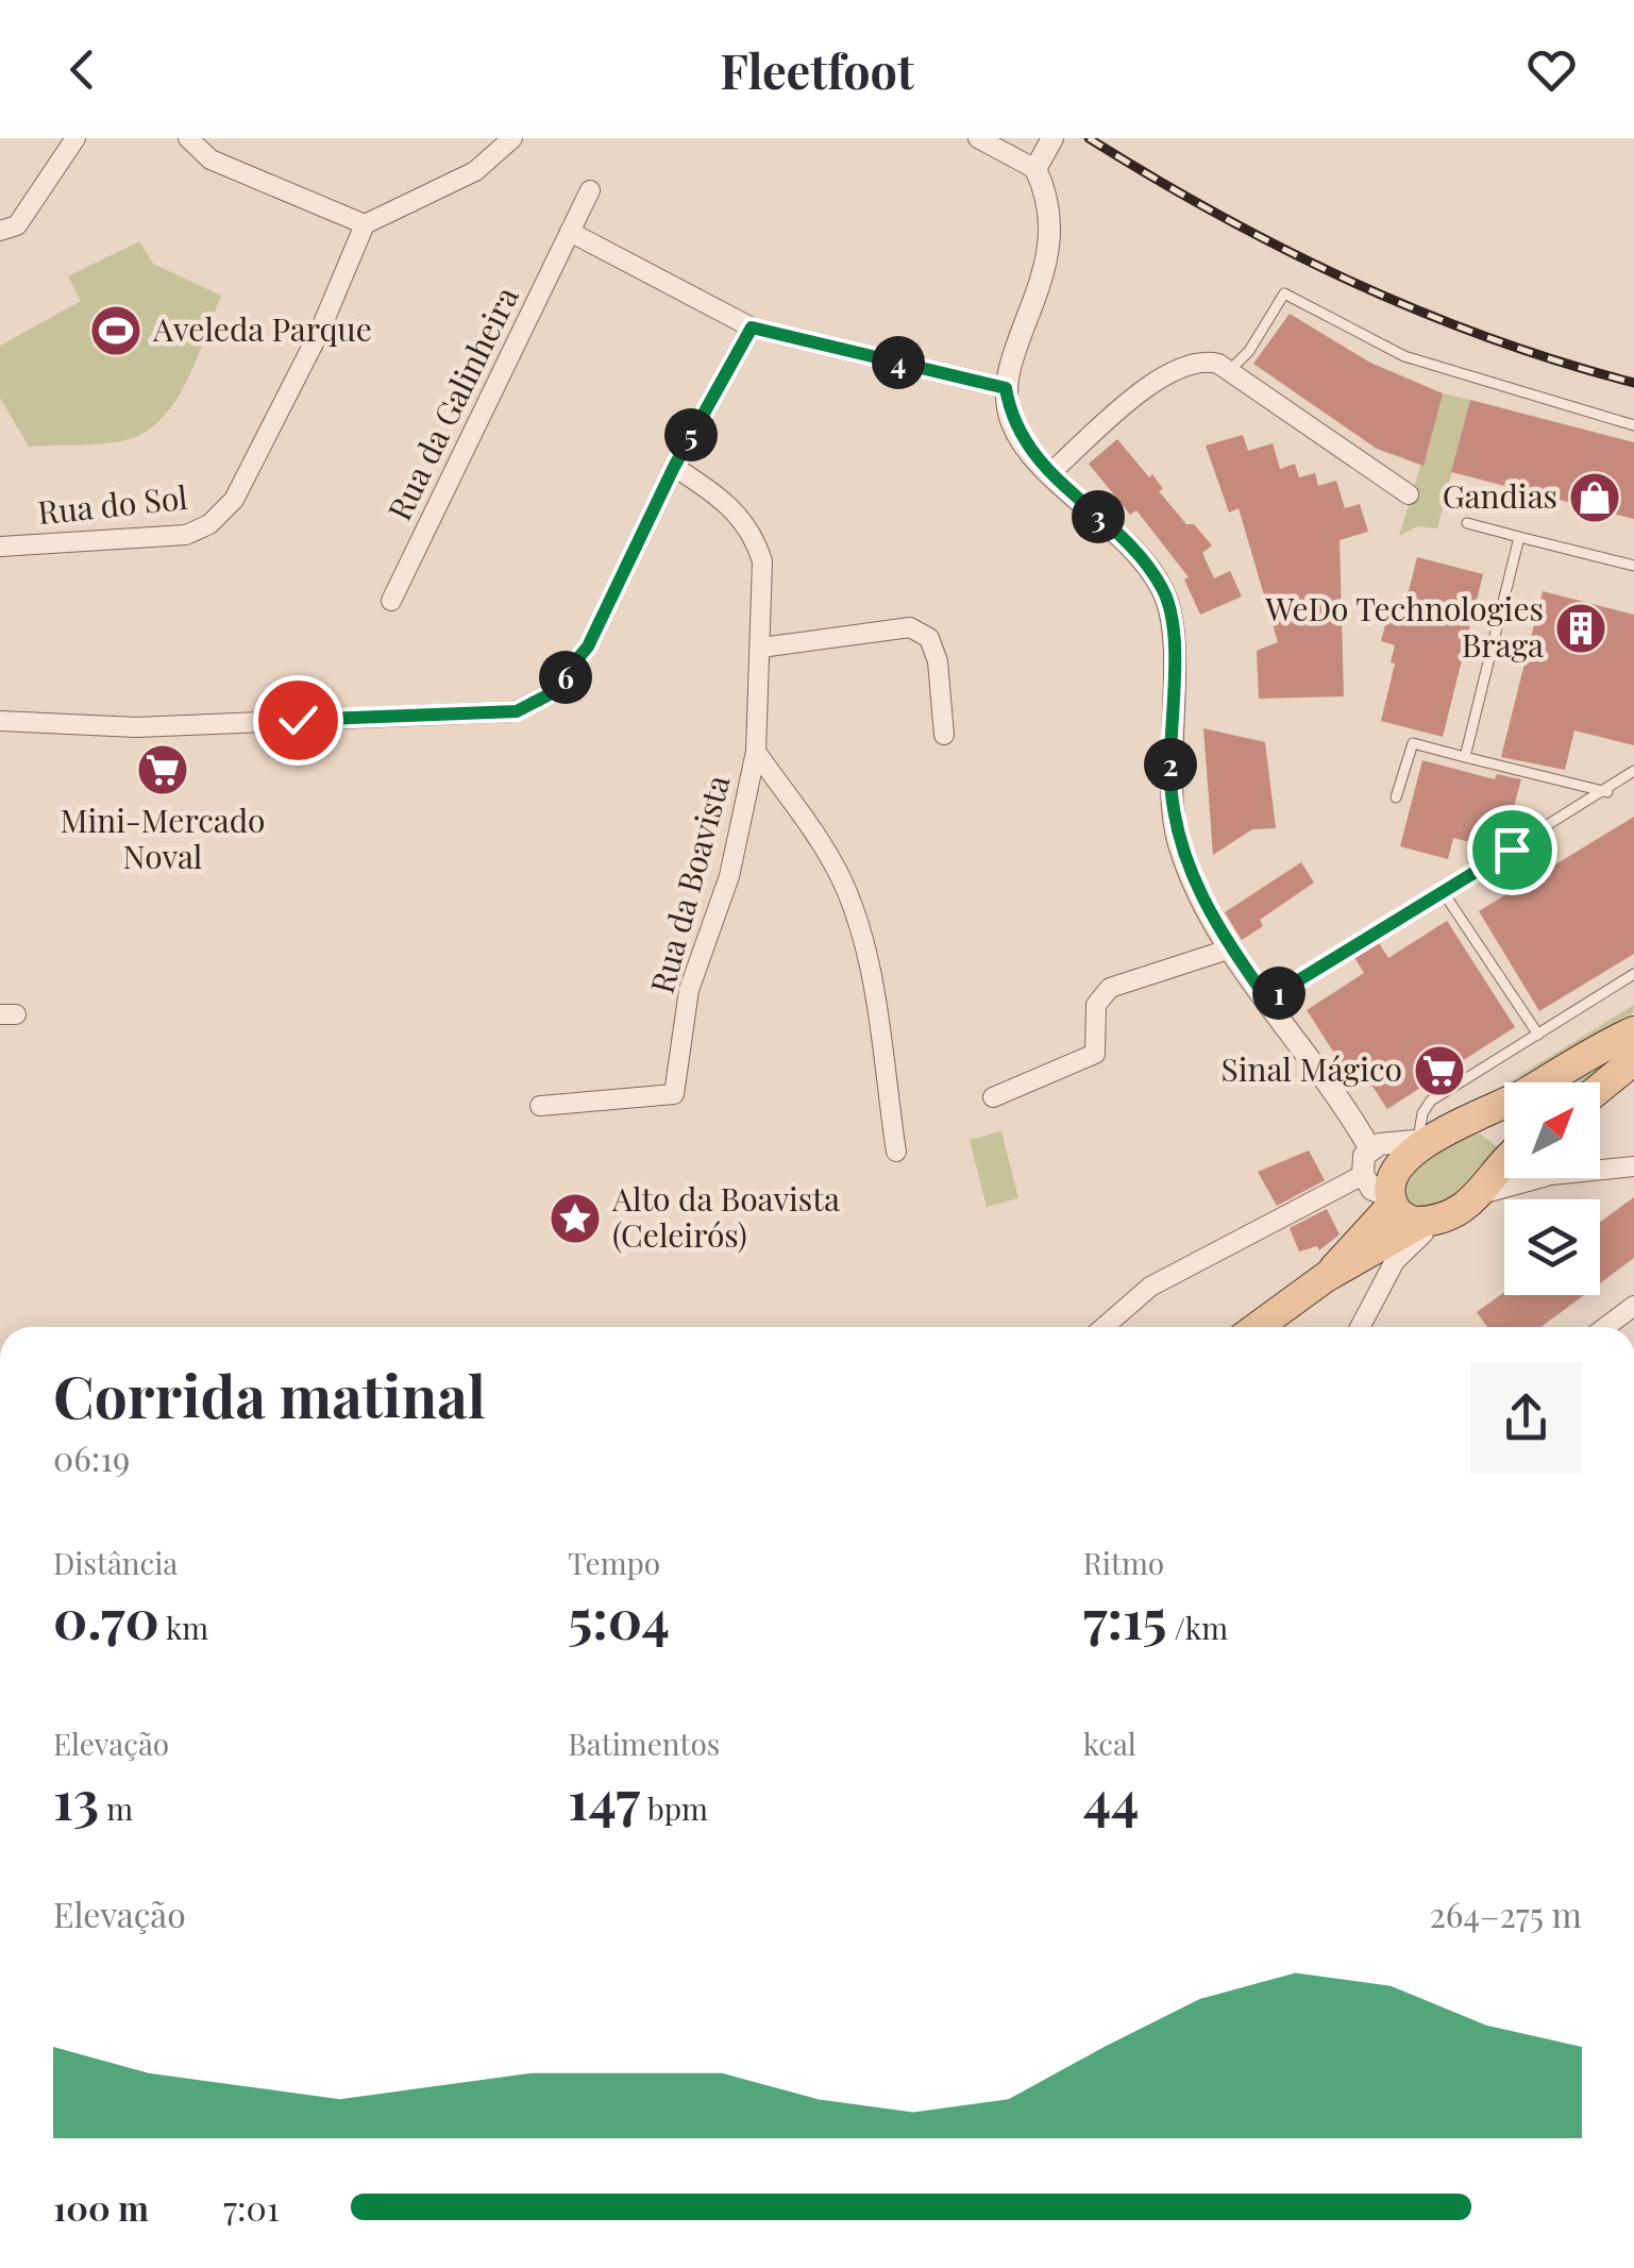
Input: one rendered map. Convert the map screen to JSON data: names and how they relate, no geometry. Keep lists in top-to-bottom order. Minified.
{"streets":{"street":["Rua da Galinheira","Rua do Sol","Rua da Boavista"]},"places":{"sports":["Aveleda Parque"],"shop":["Gandias"],"building":["WeDo Technologies Braga"],"supermarket":["Mini-Mercado Noval","Sinal Mágico"],"place":["Alto da Boavista (Celeirós)"]},"north":"top right","page":{"header":"Fleetfoot","pins":["4","5","3","6","2","1"],"heading":["Corrida matinal","06:19"],"stats":[["Distância","0.70 km"],["Tempo","5:04"],["Ritmo","7:15 /km"],["Elevação","13 m"],["Batimentos","147 bpm"],["kcal","44"]],"chart":["Elevação","264–275 m"],"list":[{"name":"100 m","note":"7:01"}]}}
